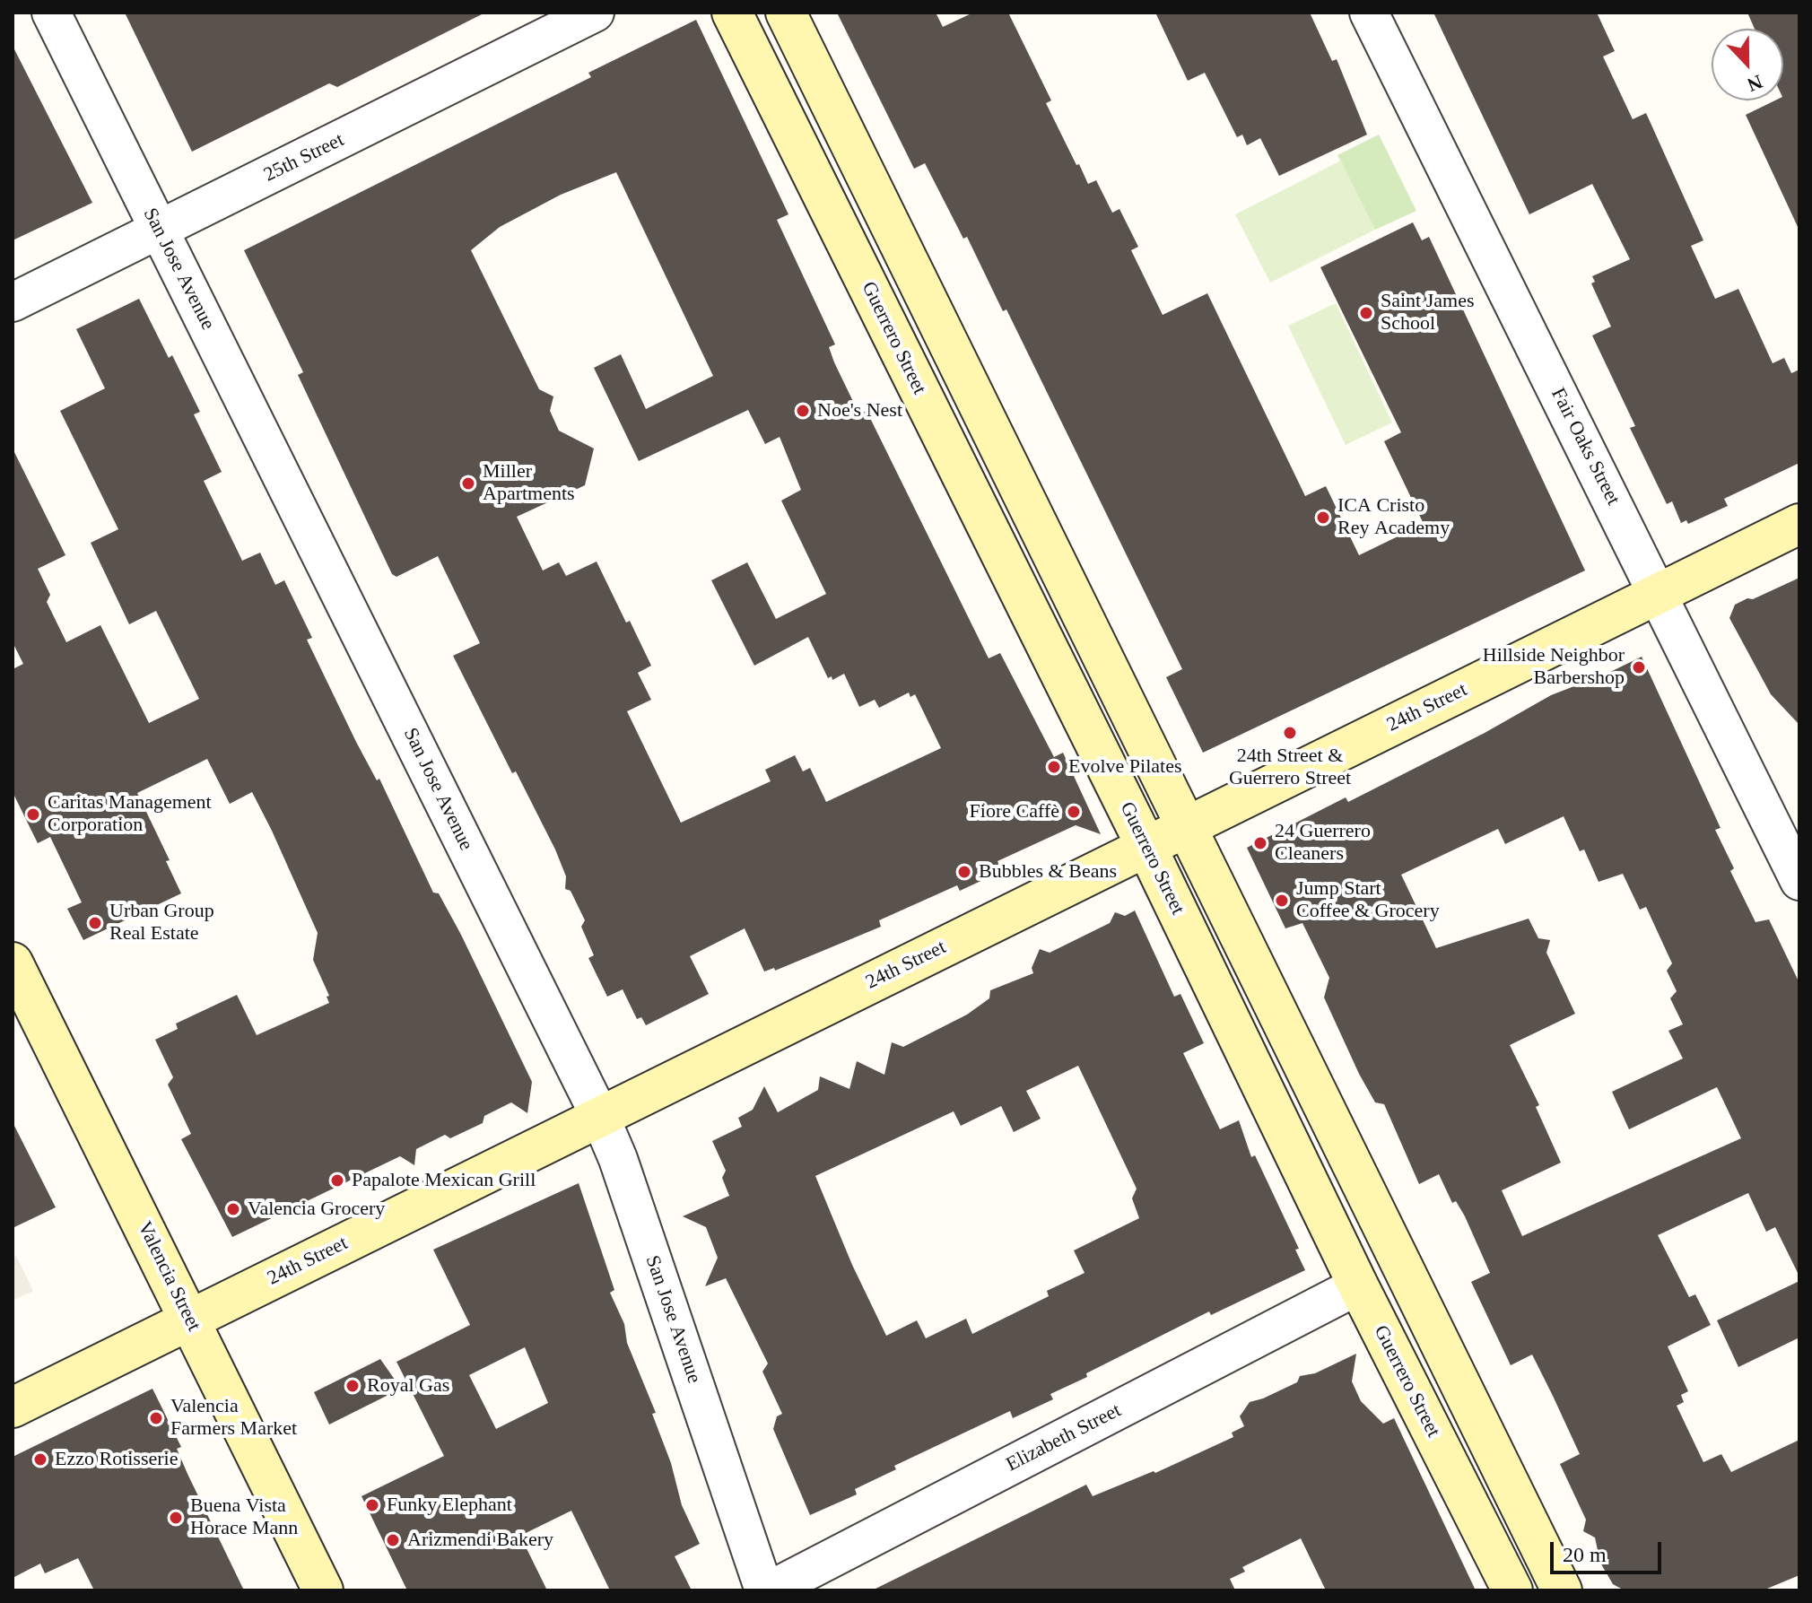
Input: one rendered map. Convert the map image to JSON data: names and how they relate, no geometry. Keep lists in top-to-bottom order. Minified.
{"streets":{"main road":["Guerrero Street","24th Street","Valencia Street"],"street":["25th Street","San Jose Avenue","Fair Oaks Street","Elizabeth Street"]},"crossings":[["25th Street","San Jose Avenue"],["San Jose Avenue","24th Street"],["Guerrero Street","24th Street"],["Guerrero Street","Elizabeth Street"],["Fair Oaks Street","24th Street"],["24th Street","Valencia Street"]],"places":["Saint James School","Noe's Nest","Miller Apartments","ICA Cristo Rey Academy","Hillside Neighbor Barbershop","24th Street & Guerrero Street","Evolve Pilates","Fiore Caffè","Caritas Management Corporation","24 Guerrero Cleaners","Bubbles & Beans","Jump Start Coffee & Grocery","Urban Group Real Estate","Papalote Mexican Grill","Valencia Grocery","Royal Gas","Valencia Farmers Market","Ezzo Rotisserie","Funky Elephant","Buena Vista Horace Mann","Arizmendi Bakery"],"scale_bar":"20 m","north":"bottom"}
